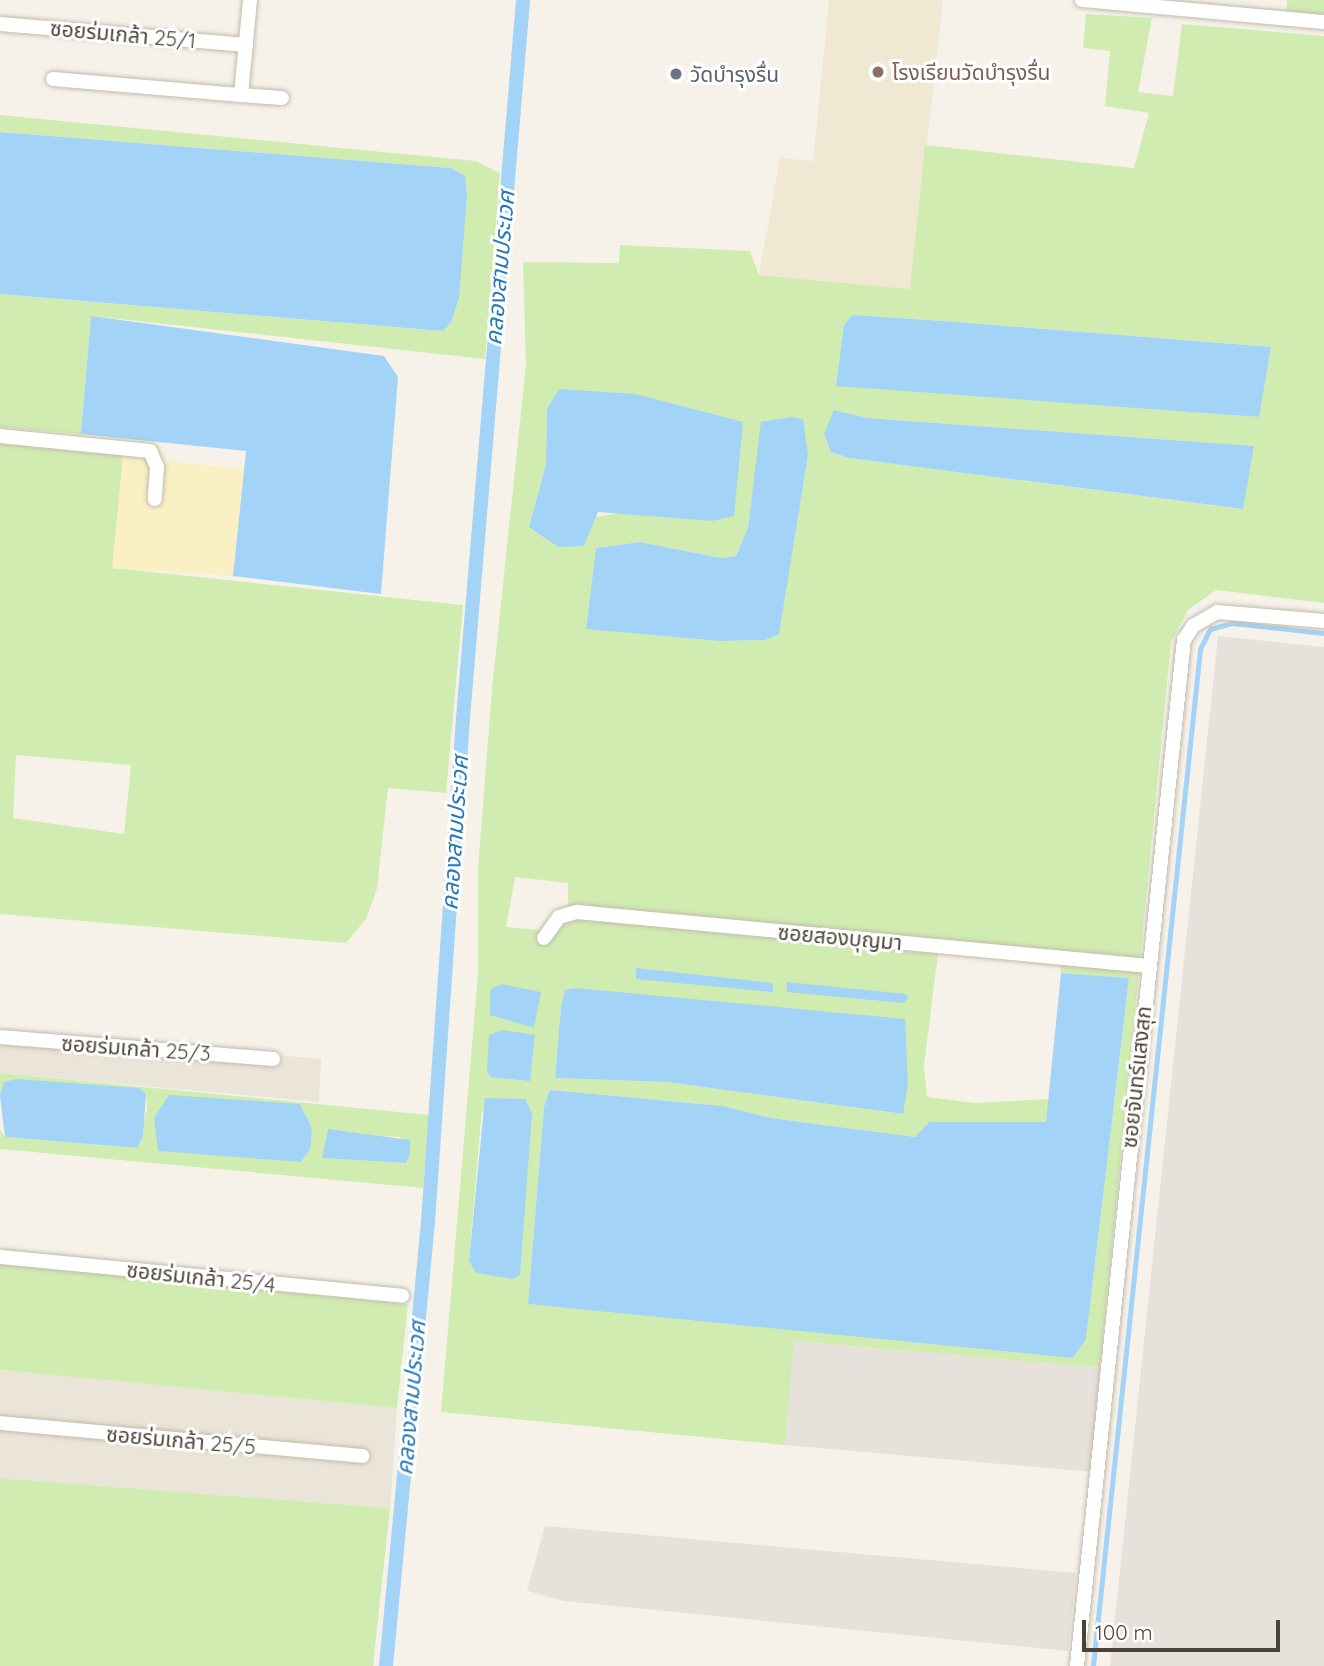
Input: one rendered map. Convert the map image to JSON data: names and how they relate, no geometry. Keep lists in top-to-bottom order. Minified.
{"streets":{"street":["ซอยร่มเกล้า 25/1","ซอยสองบุญมา","ซอยร่มเกล้า 25/3","ซอยจันทร์แสงสุก","ซอยร่มเกล้า 25/4","ซอยร่มเกล้า 25/5"]},"crossings":[["ซอยสองบุญมา","ซอยจันทร์แสงสุก"]],"water":["คลองสามประเวศ"],"places":["โรงเรียนวัดบำรุงรื่น","วัดบำรุงรื่น"],"scale_bar":"100 m"}
